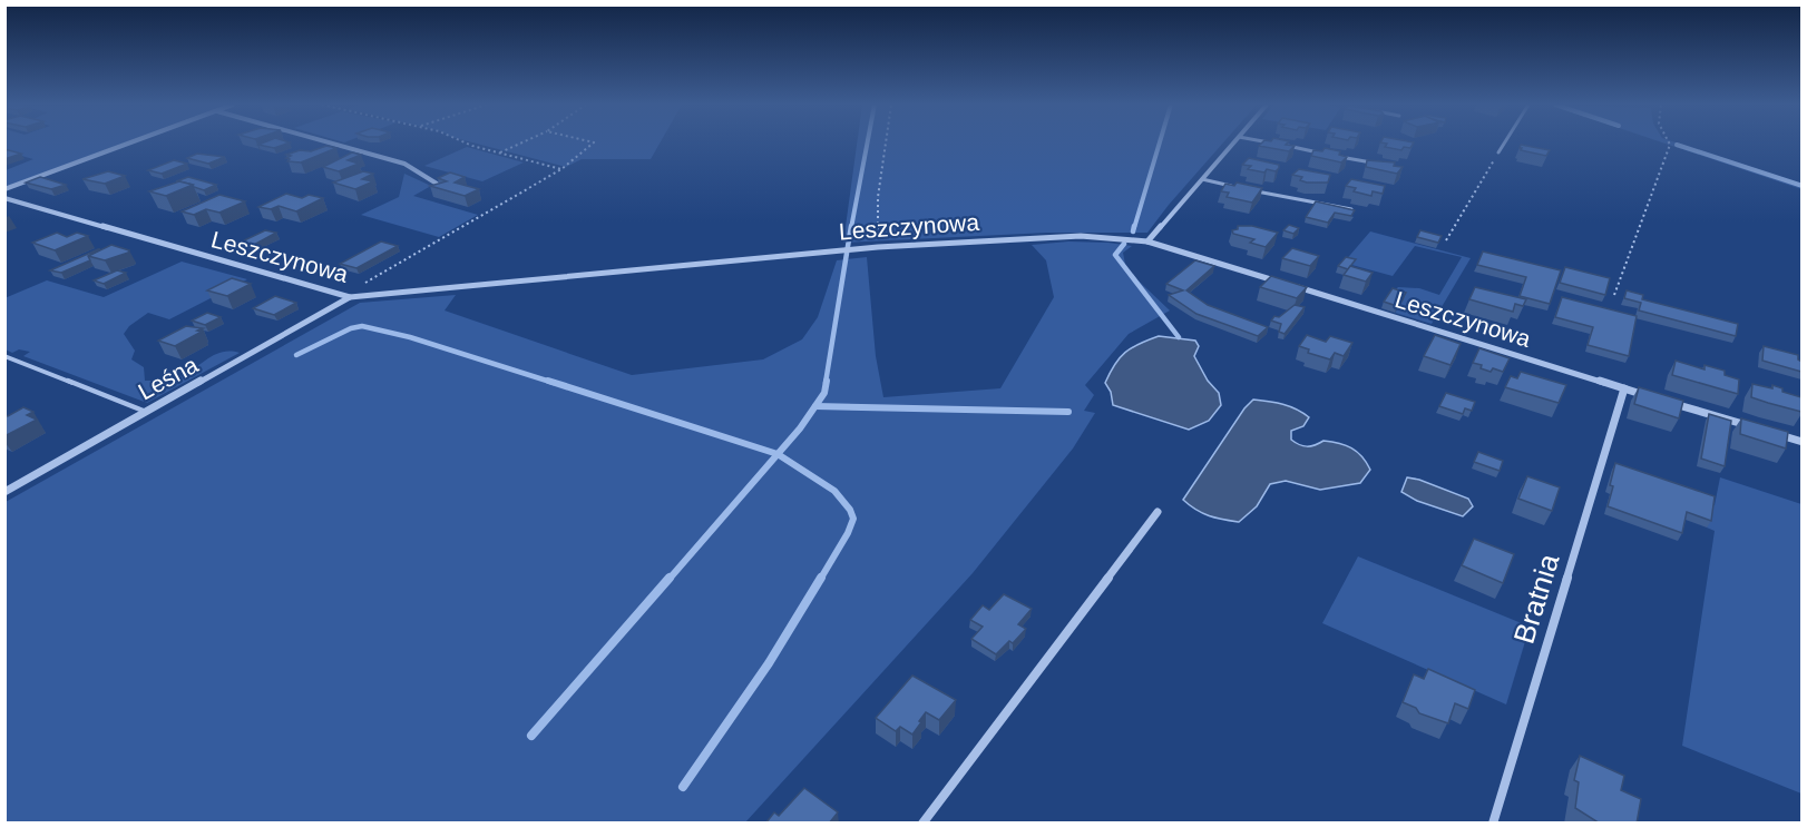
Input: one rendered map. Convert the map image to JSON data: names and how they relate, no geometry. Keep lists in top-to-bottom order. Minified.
{"streets":{"street":["Leszczynowa","Leśna","Bratnia"]},"crossings":[["Leszczynowa","Leśna"],["Leszczynowa","Bratnia"]]}
